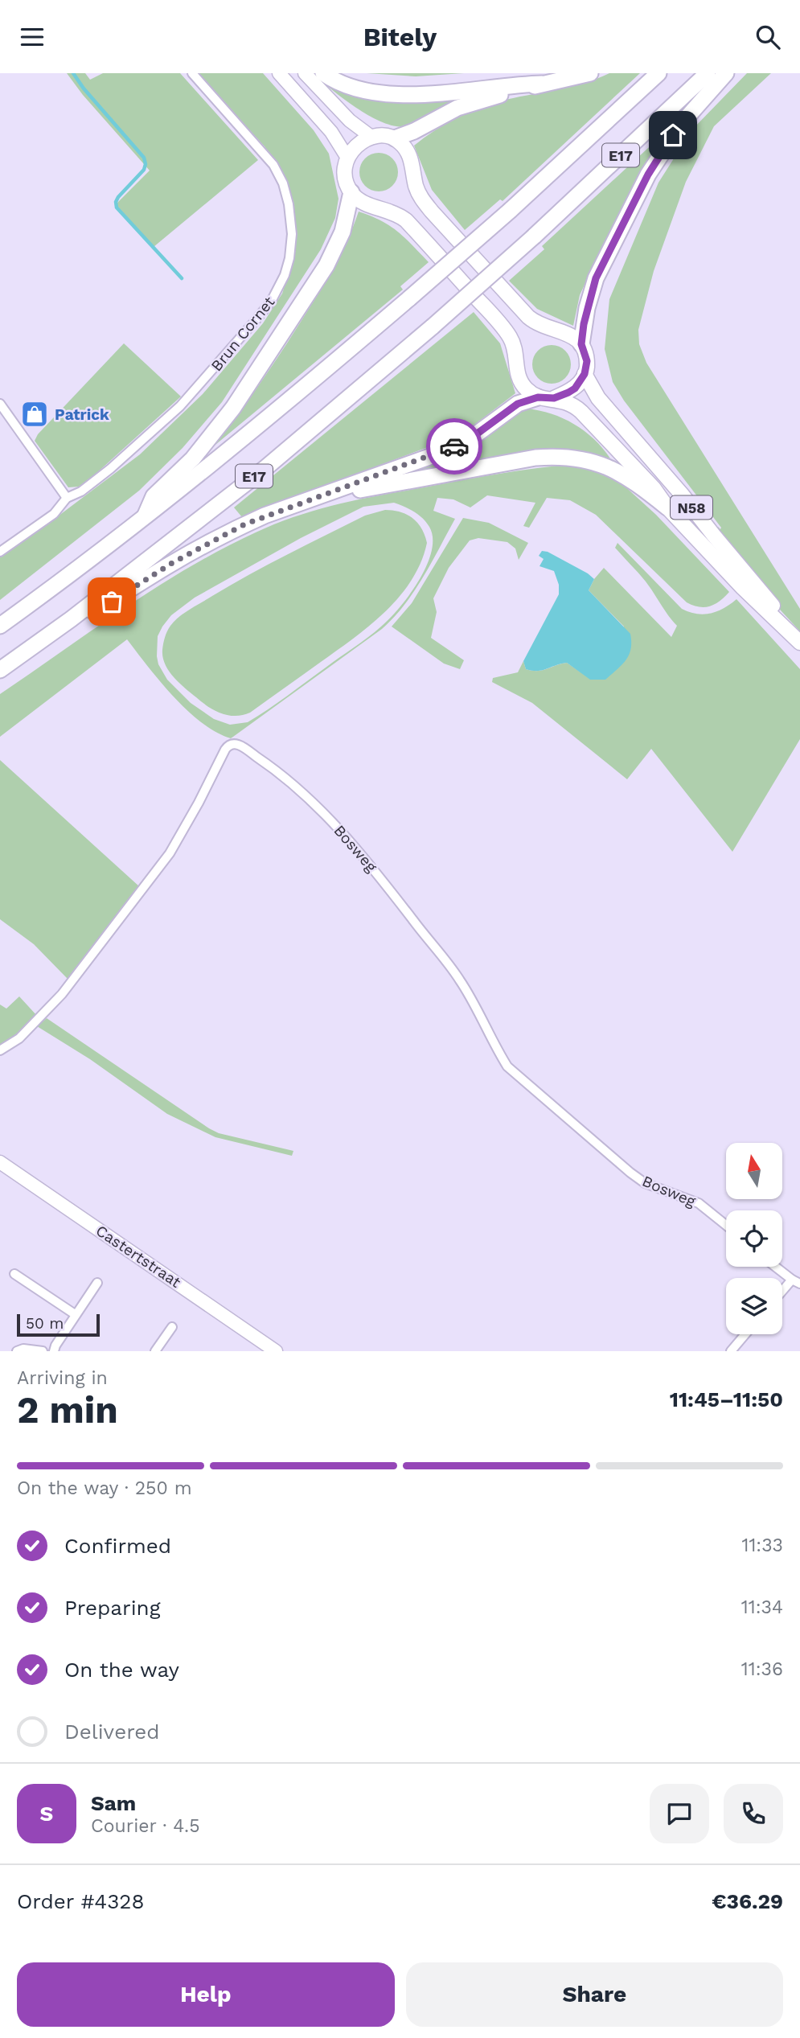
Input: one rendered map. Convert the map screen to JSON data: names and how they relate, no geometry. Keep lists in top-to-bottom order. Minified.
{"streets":{"highway":["E17"],"main road":["N58","Castertstraat"],"street":["Brun Cornet","Bosweg"]},"places":{"shop":["Patrick"]},"scale_bar":"50 m","north":"top","page":{"header":"Bitely","scale":"50 m","heading":["2 min","Arriving in","11:45–11:50"],"panel":["Sam","Courier · 4.5","Order #4328","€36.29"],"bar":"On the way · 250 m","list":[["Confirmed","11:33"],["Preparing","11:34"],["On the way","11:36"],"Delivered"],"round":"S","buttons":["Help","Share"]}}
